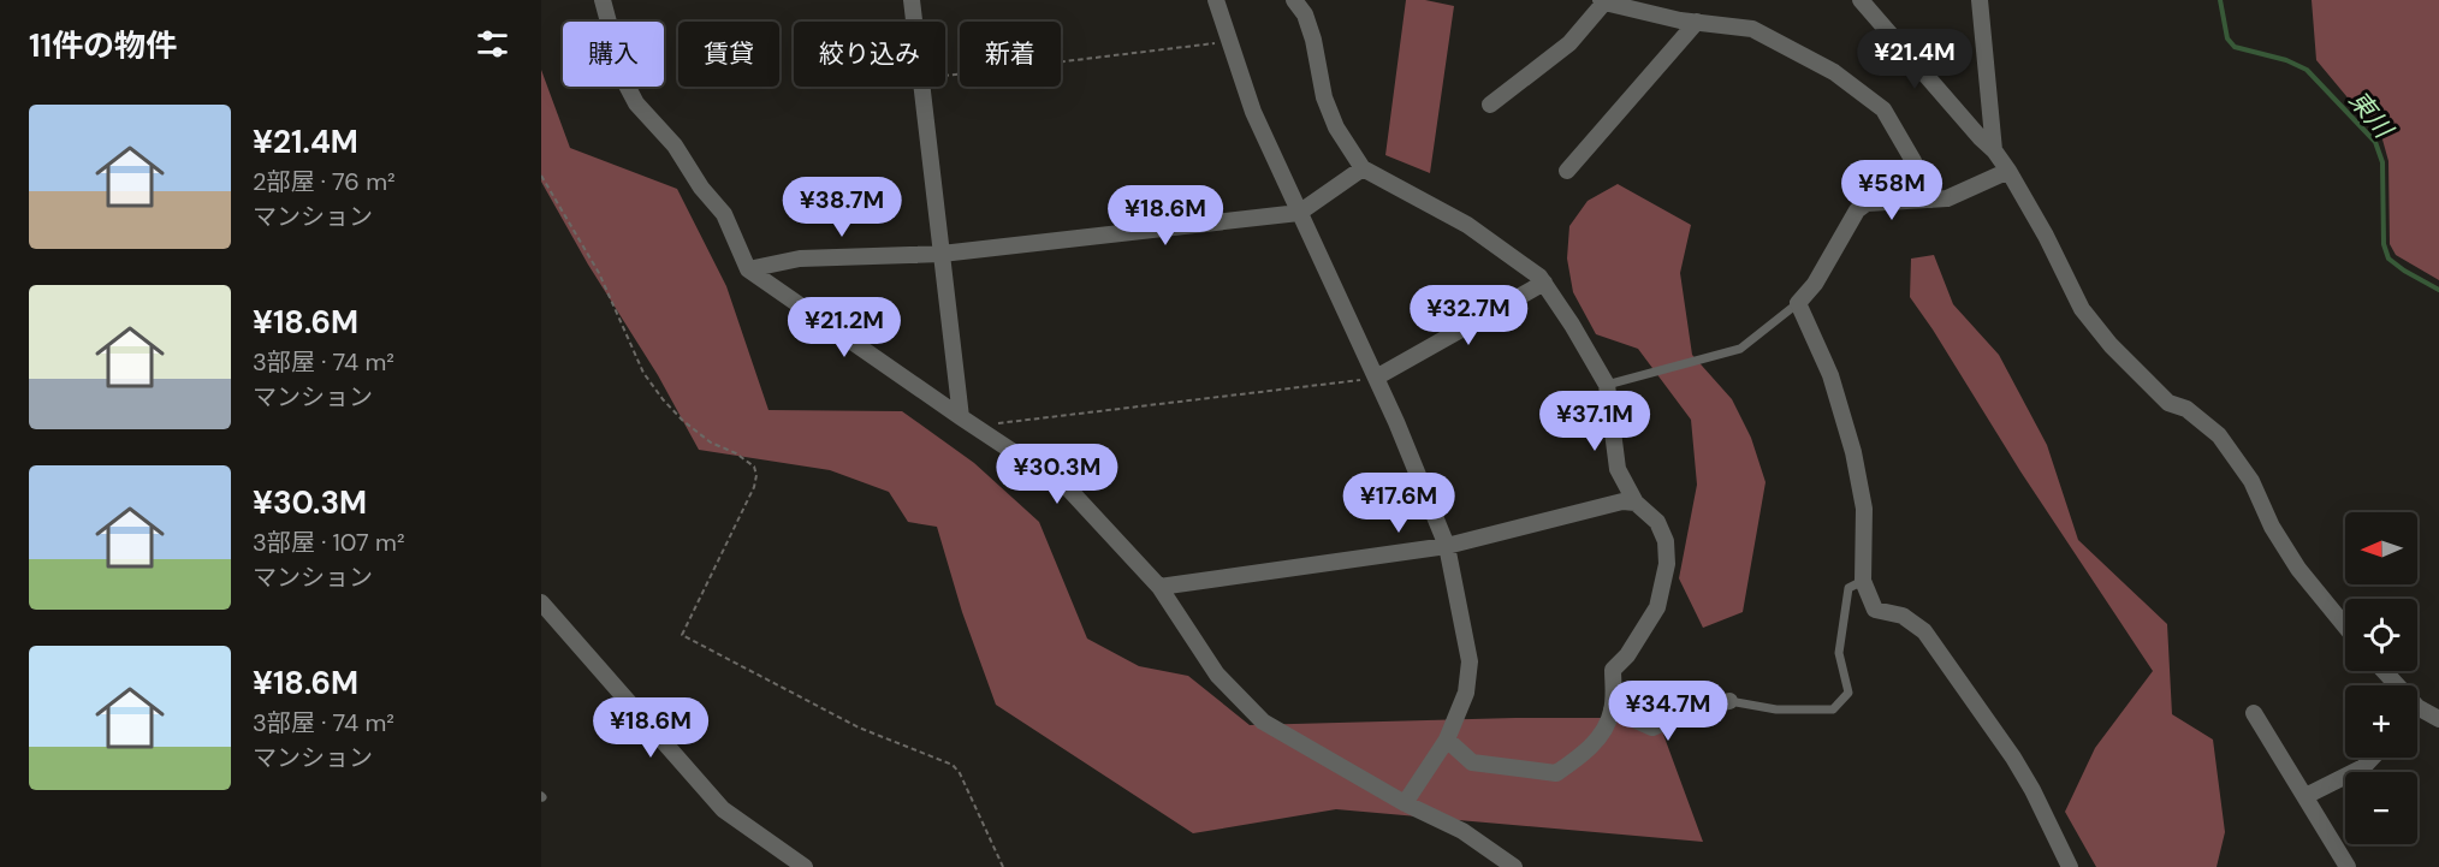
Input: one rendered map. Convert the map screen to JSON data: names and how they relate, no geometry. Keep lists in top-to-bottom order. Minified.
{"water":["東川"],"north":"left","page":{"heading":"11件の物件","chip":["購入","賃貸","絞り込み","新着"],"price":["¥21.4M","¥58M","¥38.7M","¥18.6M","¥32.7M","¥21.2M","¥37.1M","¥30.3M","¥17.6M","¥34.7M","¥18.6M"],"list":[{"name":"¥21.4M","note":"2部屋 · 76 m² · マンション"},{"name":"¥18.6M","note":"3部屋 · 74 m² · マンション"},{"name":"¥30.3M","note":"3部屋 · 107 m² · マンション"},{"name":"¥18.6M","note":"3部屋 · 74 m² · マンション"}],"map_buttons":["+","−"]}}
